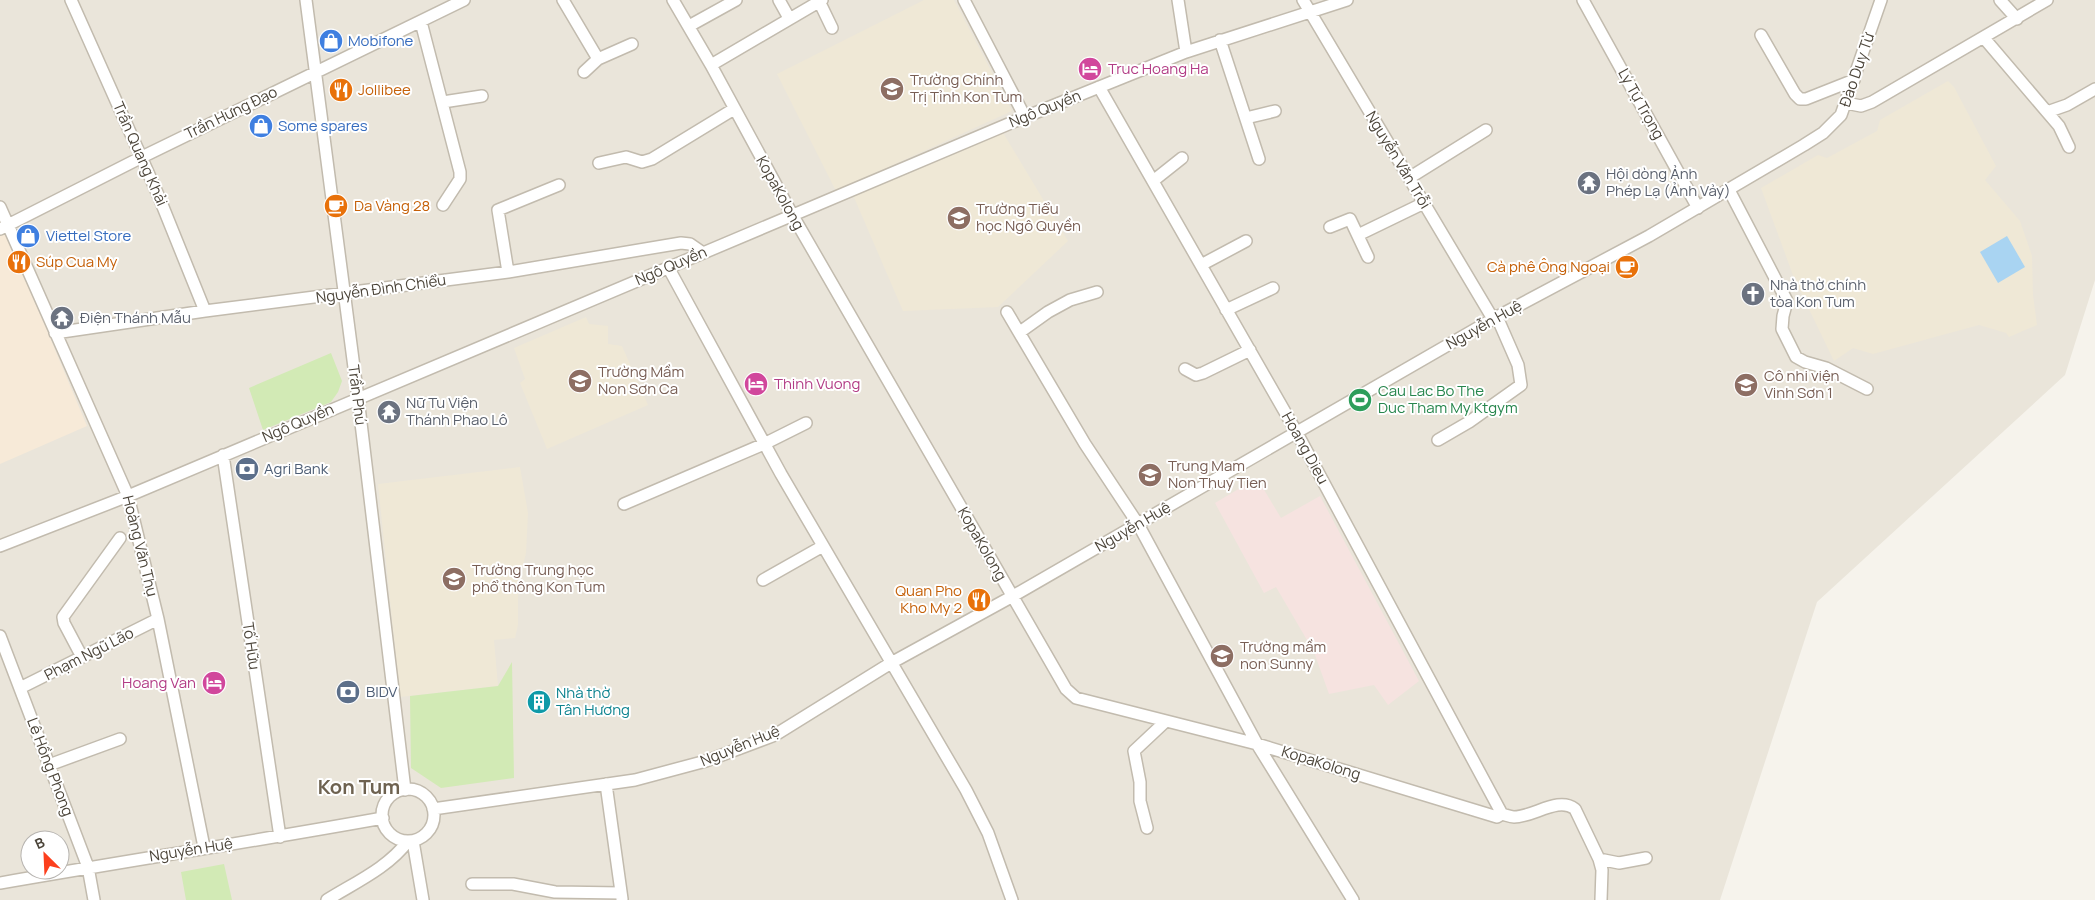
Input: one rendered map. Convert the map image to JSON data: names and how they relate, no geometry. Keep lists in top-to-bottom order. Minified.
{"streets":{"street":["Đào Duy Từ","Lý Tự Trọng","Ngô Quyền","Trần Hưng Đạo","Trần Quang Khải","Nguyễn Văn Trỗi","KopaKolong","Nguyễn Đình Chiểu","Nguyễn Huệ","Trần Phú","Hoang Dieu","Hoàng Văn Thụ","Tố Hữu","Phạm Ngũ Lão","Lê Hồng Phong"]},"crossings":[["Đào Duy Từ","Nguyễn Huệ"],["Lý Tự Trọng","Nguyễn Huệ"],["Ngô Quyền","Nguyễn Văn Trỗi"],["Ngô Quyền","KopaKolong"],["Ngô Quyền","Nguyễn Đình Chiểu"],["Ngô Quyền","Trần Phú"],["Ngô Quyền","Hoang Dieu"],["Ngô Quyền","Hoàng Văn Thụ"],["Ngô Quyền","Tố Hữu"],["Trần Hưng Đạo","Trần Quang Khải"],["Trần Hưng Đạo","Trần Phú"],["Trần Hưng Đạo","Hoàng Văn Thụ"],["Trần Quang Khải","Nguyễn Đình Chiểu"],["Nguyễn Văn Trỗi","Nguyễn Huệ"],["KopaKolong","Nguyễn Huệ"],["KopaKolong","Hoang Dieu"],["Nguyễn Đình Chiểu","Trần Phú"],["Nguyễn Đình Chiểu","Hoàng Văn Thụ"],["Nguyễn Huệ","Trần Phú"],["Nguyễn Huệ","Hoang Dieu"],["Nguyễn Huệ","Hoàng Văn Thụ"],["Nguyễn Huệ","Tố Hữu"],["Nguyễn Huệ","Lê Hồng Phong"],["Hoàng Văn Thụ","Phạm Ngũ Lão"],["Phạm Ngũ Lão","Lê Hồng Phong"]],"districts":["Kon Tum"],"places":{"shop":["Mobifone","Some spares","Viettel Store"],"hotel":["Truc Hoang Ha","Thinh Vuong","Hoang Van"],"school or university":["Trường Chính Trị Tỉnh Kon Tum","Trường Tiểu học Ngô Quyền","Trường Mầm Non Sơn Ca","Cô nhi viện Vinh Sơn 1","Trung Mam Non Thuy Tien","Trường Trung học phổ thông Kon Tum","Trường mầm non Sunny"],"restaurant":["Jollibee","Súp Cua My","Quan Pho Kho My 2"],"temple":["Hội dòng Ảnh Phép Lạ (Ảnh Vảy)","Điện Thánh Mẫu","Nữ Tu Viện Thánh Phao Lô"],"cafe":["Da Vàng 28","Cà phê Ông Ngoại"],"church":["Nhà thờ chính tòa Kon Tum"],"sports":["Cau Lac Bo The Duc Tham My Ktgym"],"bank":["Agri Bank","BIDV"],"building":["Nhà thờ Tân Hương"]},"north":"top left"}
